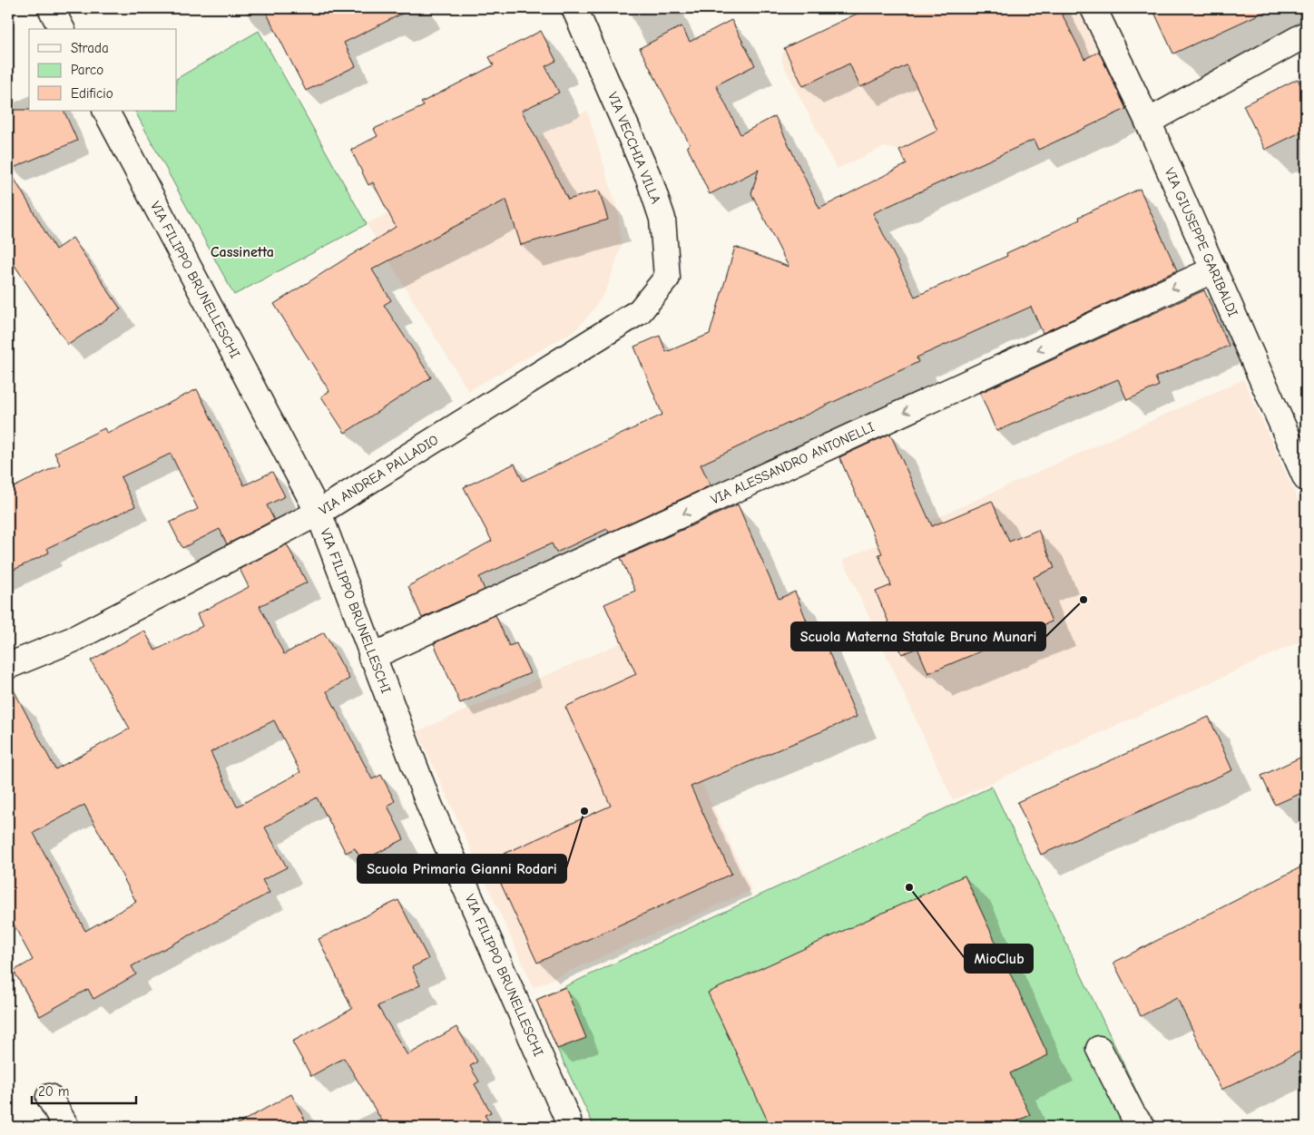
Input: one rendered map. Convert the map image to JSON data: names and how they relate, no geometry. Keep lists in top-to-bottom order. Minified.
{"streets":{"street":["VIA VECCHIA VILLA","VIA GIUSEPPE GARIBALDI","VIA FILIPPO BRUNELLESCHI","VIA ALESSANDRO ANTONELLI","VIA ANDREA PALLADIO"]},"crossings":[["VIA VECCHIA VILLA","VIA ANDREA PALLADIO"],["VIA GIUSEPPE GARIBALDI","VIA ALESSANDRO ANTONELLI"],["VIA FILIPPO BRUNELLESCHI","VIA ALESSANDRO ANTONELLI"],["VIA FILIPPO BRUNELLESCHI","VIA ANDREA PALLADIO"]],"one_way":["VIA ALESSANDRO ANTONELLI"],"districts":["Cassinetta"],"places":["Scuola Materna Statale Bruno Munari","Scuola Primaria Gianni Rodari","MioClub"],"legend":["Strada","Parco","Edificio"],"scale_bar":"20 m"}
